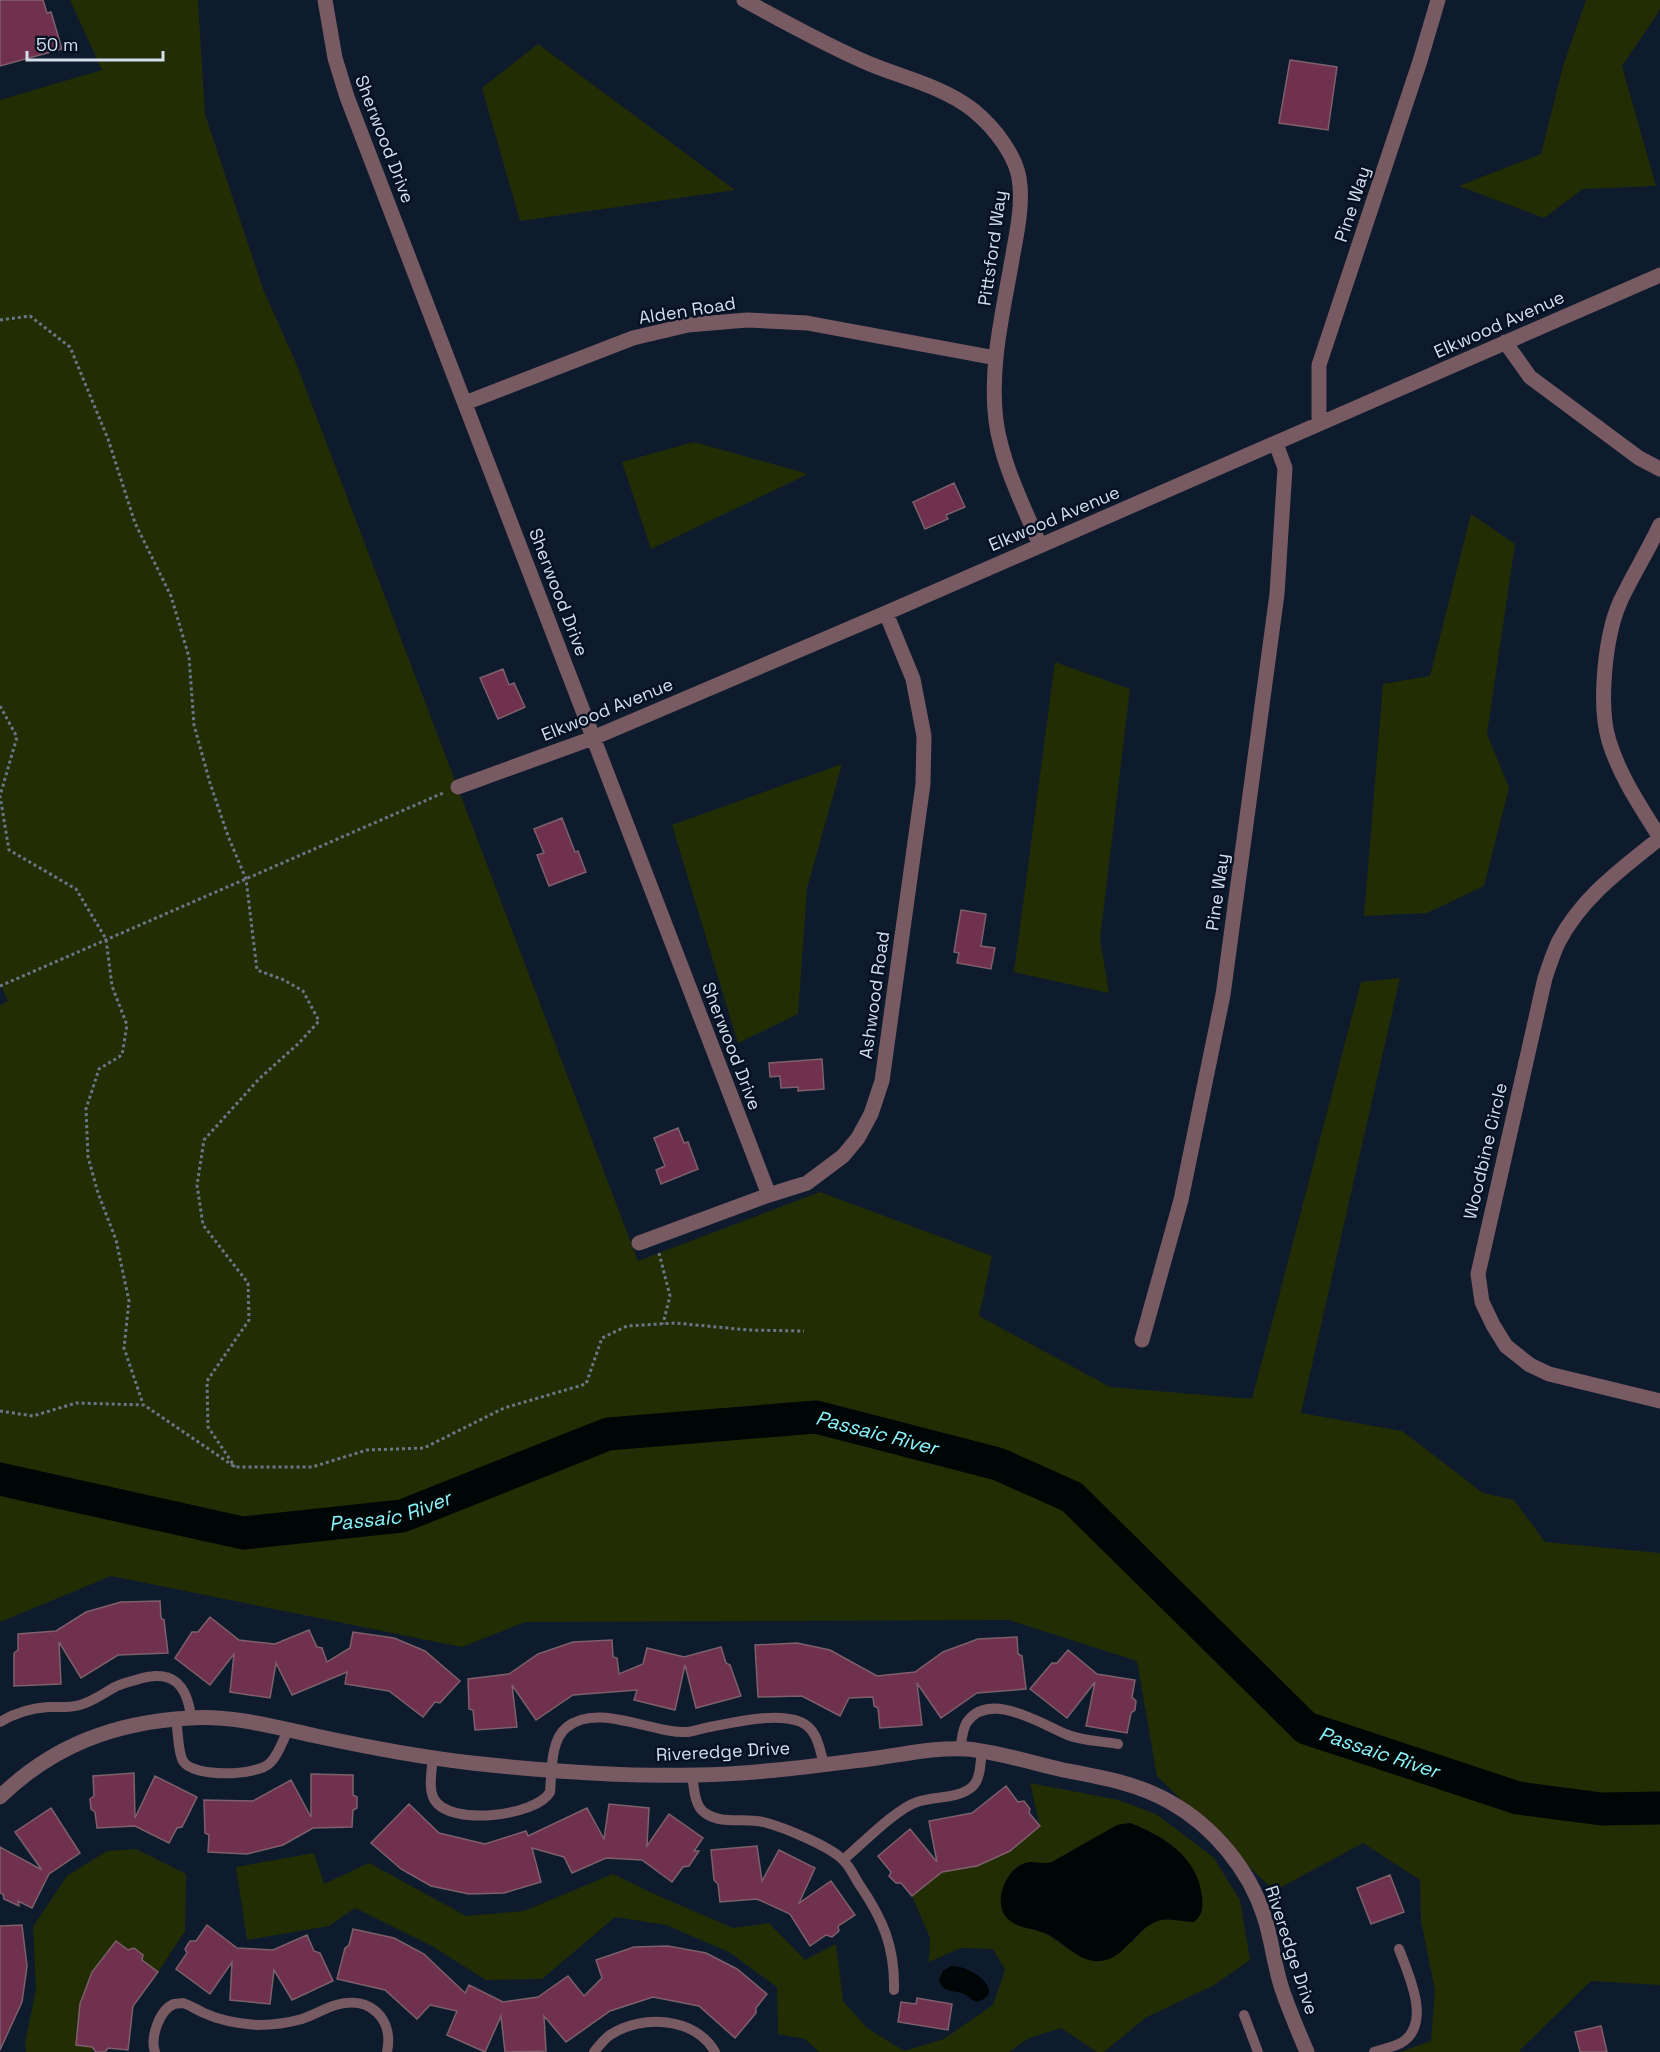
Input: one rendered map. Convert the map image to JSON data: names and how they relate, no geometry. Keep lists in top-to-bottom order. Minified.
{"streets":{"street":["Sherwood Drive","Pine Way","Pittsford Way","Alden Road","Elkwood Avenue","Ashwood Road","Woodbine Circle","Riveredge Drive"]},"crossings":[["Sherwood Drive","Alden Road"],["Sherwood Drive","Elkwood Avenue"],["Sherwood Drive","Ashwood Road"],["Pine Way","Elkwood Avenue"],["Pittsford Way","Alden Road"],["Pittsford Way","Elkwood Avenue"],["Elkwood Avenue","Ashwood Road"]],"water":["Passaic River"],"scale_bar":"50 m"}
